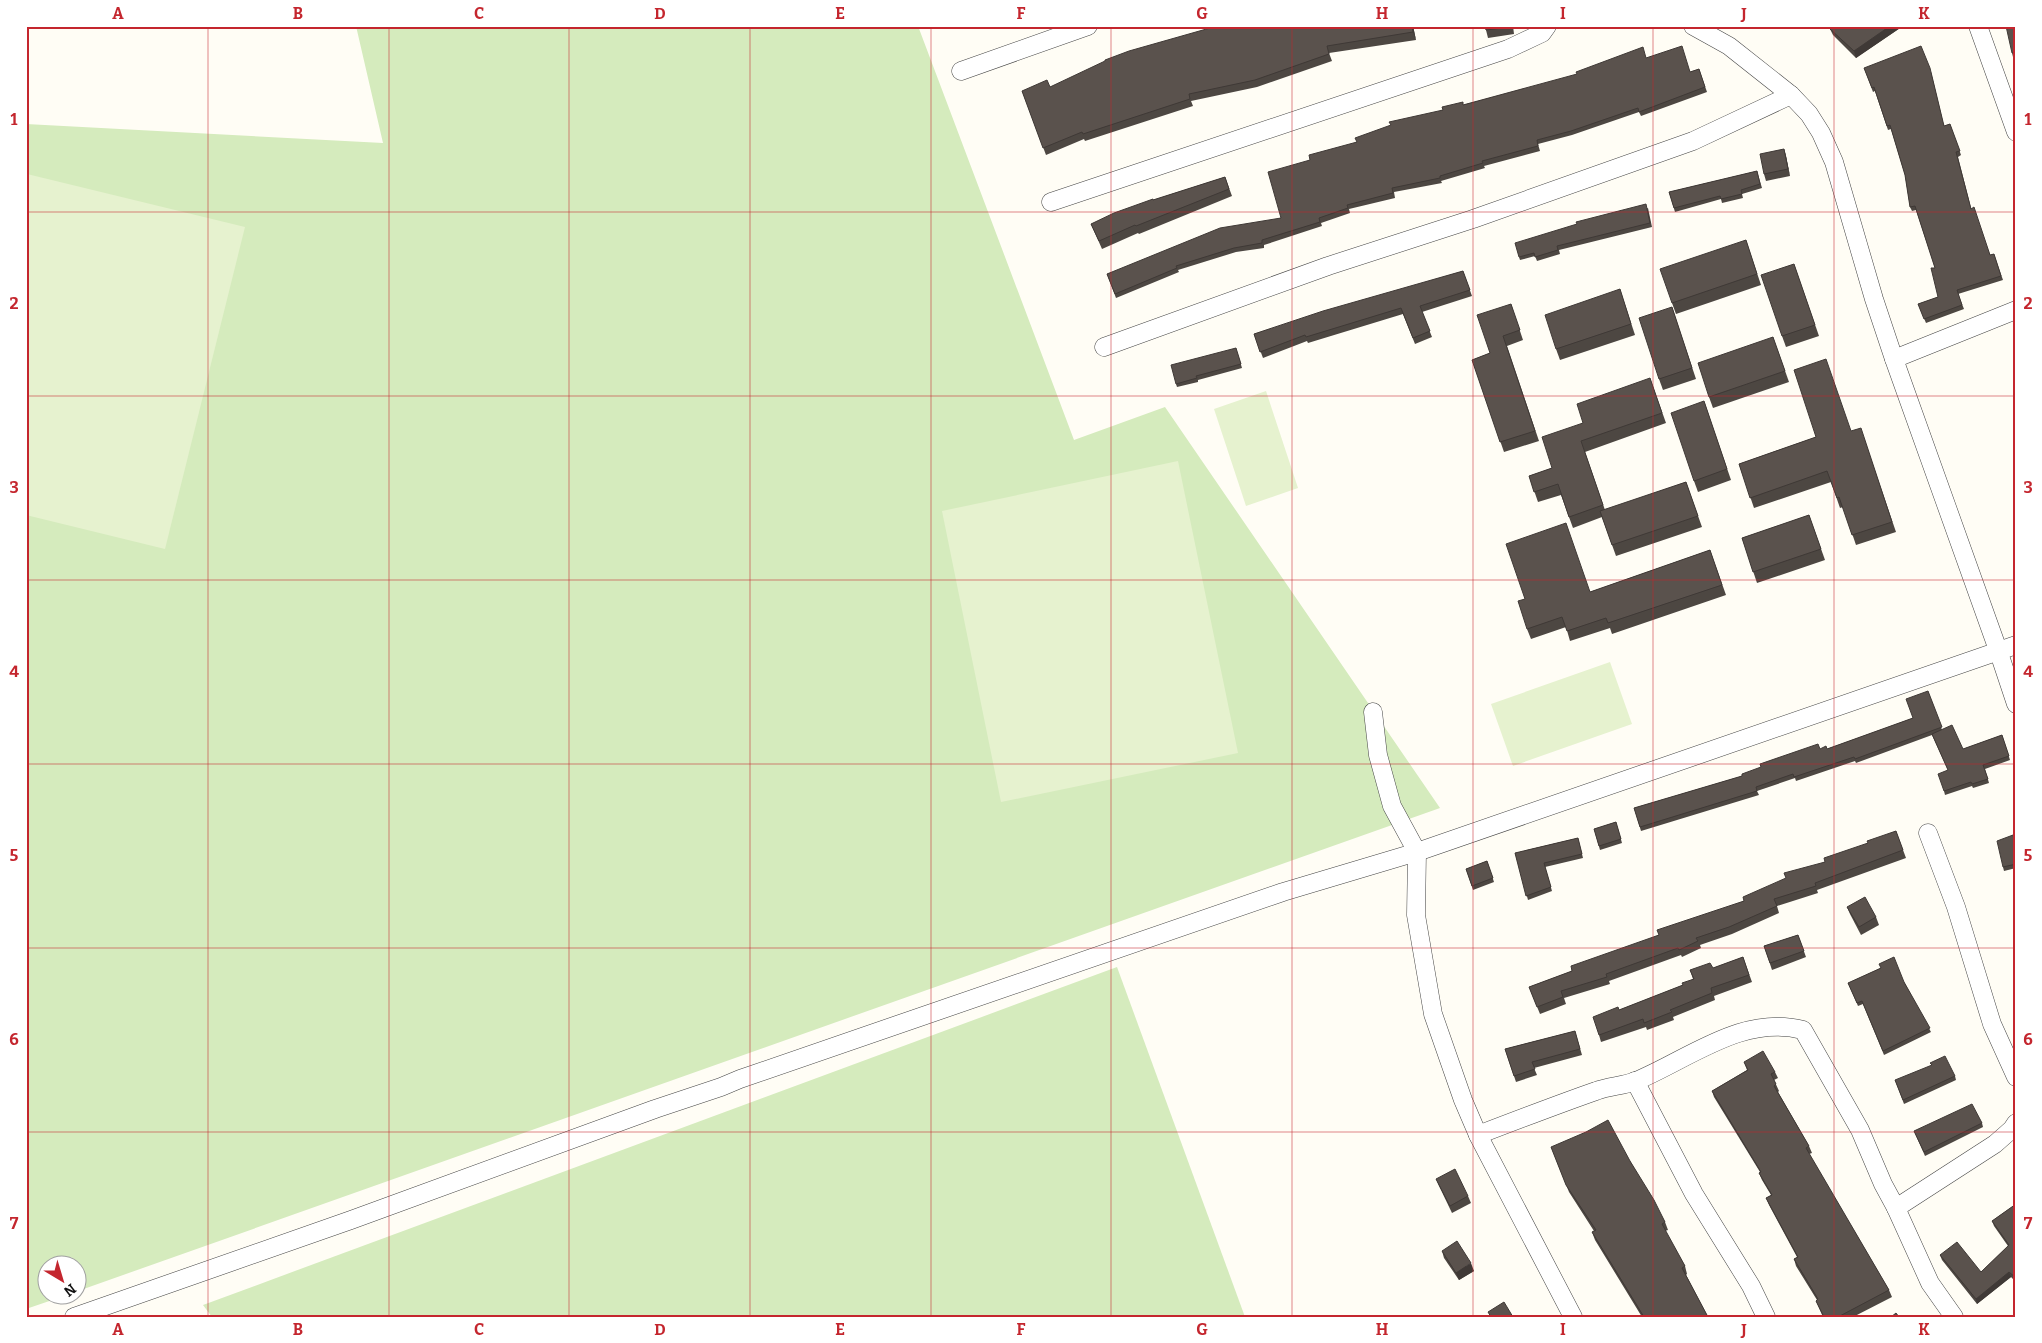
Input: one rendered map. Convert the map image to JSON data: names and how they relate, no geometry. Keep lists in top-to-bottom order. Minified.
{"north":"bottom right","grid":{"columns":["A","B","C","D","E","F","G","H","I","J","K"],"rows":["1","2","3","4","5","6","7"]}}
